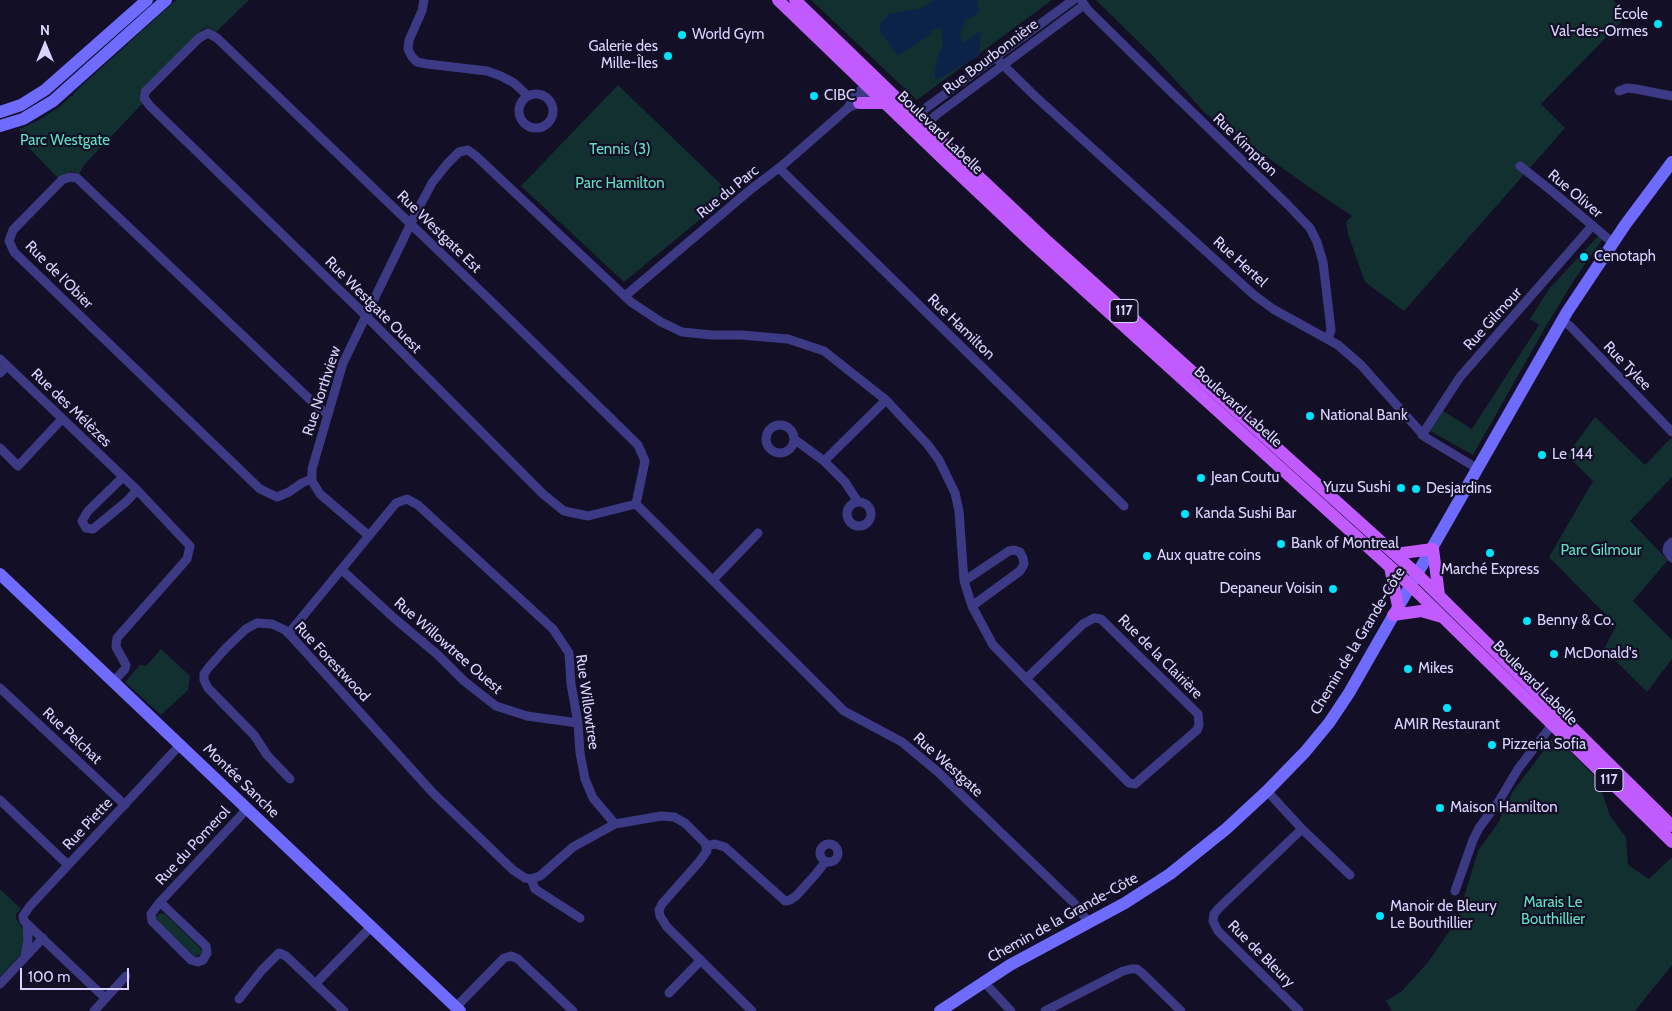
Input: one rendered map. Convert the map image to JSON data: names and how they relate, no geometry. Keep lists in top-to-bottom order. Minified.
{"streets":{"main road":["Boulevard Labelle","117","Chemin de la Grande-Côte","Montée Sanche"],"street":["Rue Bourbonnière","Rue Kimpton","Rue du Parc","Rue Oliver","Rue Westgate Est","Rue Hertel","Rue de l'Obier","Rue Westgate Ouest","Rue Gilmour","Rue Hamilton","Rue Tylee","Rue Northview","Rue des Mélèzes","Rue Willowtree Ouest","Rue de la Clairière","Rue Forestwood","Rue Willowtree","Rue Pelchat","Rue Westgate","Rue Piette","Rue du Pomerol","Rue de Bleury"]},"crossings":[["Rue Bourbonnière","Boulevard Labelle"],["Rue Bourbonnière","Rue Kimpton"],["Rue Bourbonnière","Rue Hertel"],["Boulevard Labelle","Rue du Parc"],["Boulevard Labelle","Chemin de la Grande-Côte"],["Rue Kimpton","Rue Hertel"],["Rue du Parc","Rue Hamilton"],["Rue du Parc","Rue Northview"],["Rue du Parc","Rue de la Clairière"],["Rue Oliver","Rue Gilmour"],["Rue Oliver","Chemin de la Grande-Côte"],["Rue Westgate Est","Rue Westgate Ouest"],["Rue Westgate Est","Rue Northview"],["Rue Westgate Est","Rue Westgate"],["Rue Hertel","Rue Gilmour"],["Rue Hertel","Chemin de la Grande-Côte"],["Rue de l'Obier","Rue Northview"],["Rue Westgate Ouest","Rue Northview"],["Rue Westgate Ouest","Rue Westgate"],["Rue Tylee","Chemin de la Grande-Côte"],["Rue Northview","Rue de la Clairière"],["Rue des Mélèzes","Montée Sanche"],["Chemin de la Grande-Côte","Rue Westgate"],["Rue Willowtree Ouest","Rue Willowtree"],["Rue Forestwood","Rue Willowtree"],["Rue Pelchat","Rue Piette"],["Montée Sanche","Rue Piette"],["Montée Sanche","Rue du Pomerol"]],"parks":["Parc Westgate","Tennis (3)","Parc Hamilton","Parc Gilmour","Marais Le Bouthillier"],"places":["École Val-des-Ormes","World Gym","Galerie des Mille-Îles","CIBC","Cenotaph","National Bank","Le 144","Jean Coutu","Yuzu Sushi","Desjardins","Kanda Sushi Bar","Bank of Montreal","Marché Express","Aux quatre coins","Depaneur Voisin","Benny & Co.","McDonald's","Mikes","AMIR Restaurant","Pizzeria Sofia","Maison Hamilton","Manoir de Bleury Le Bouthillier"],"scale_bar":"100 m","north":"top"}
